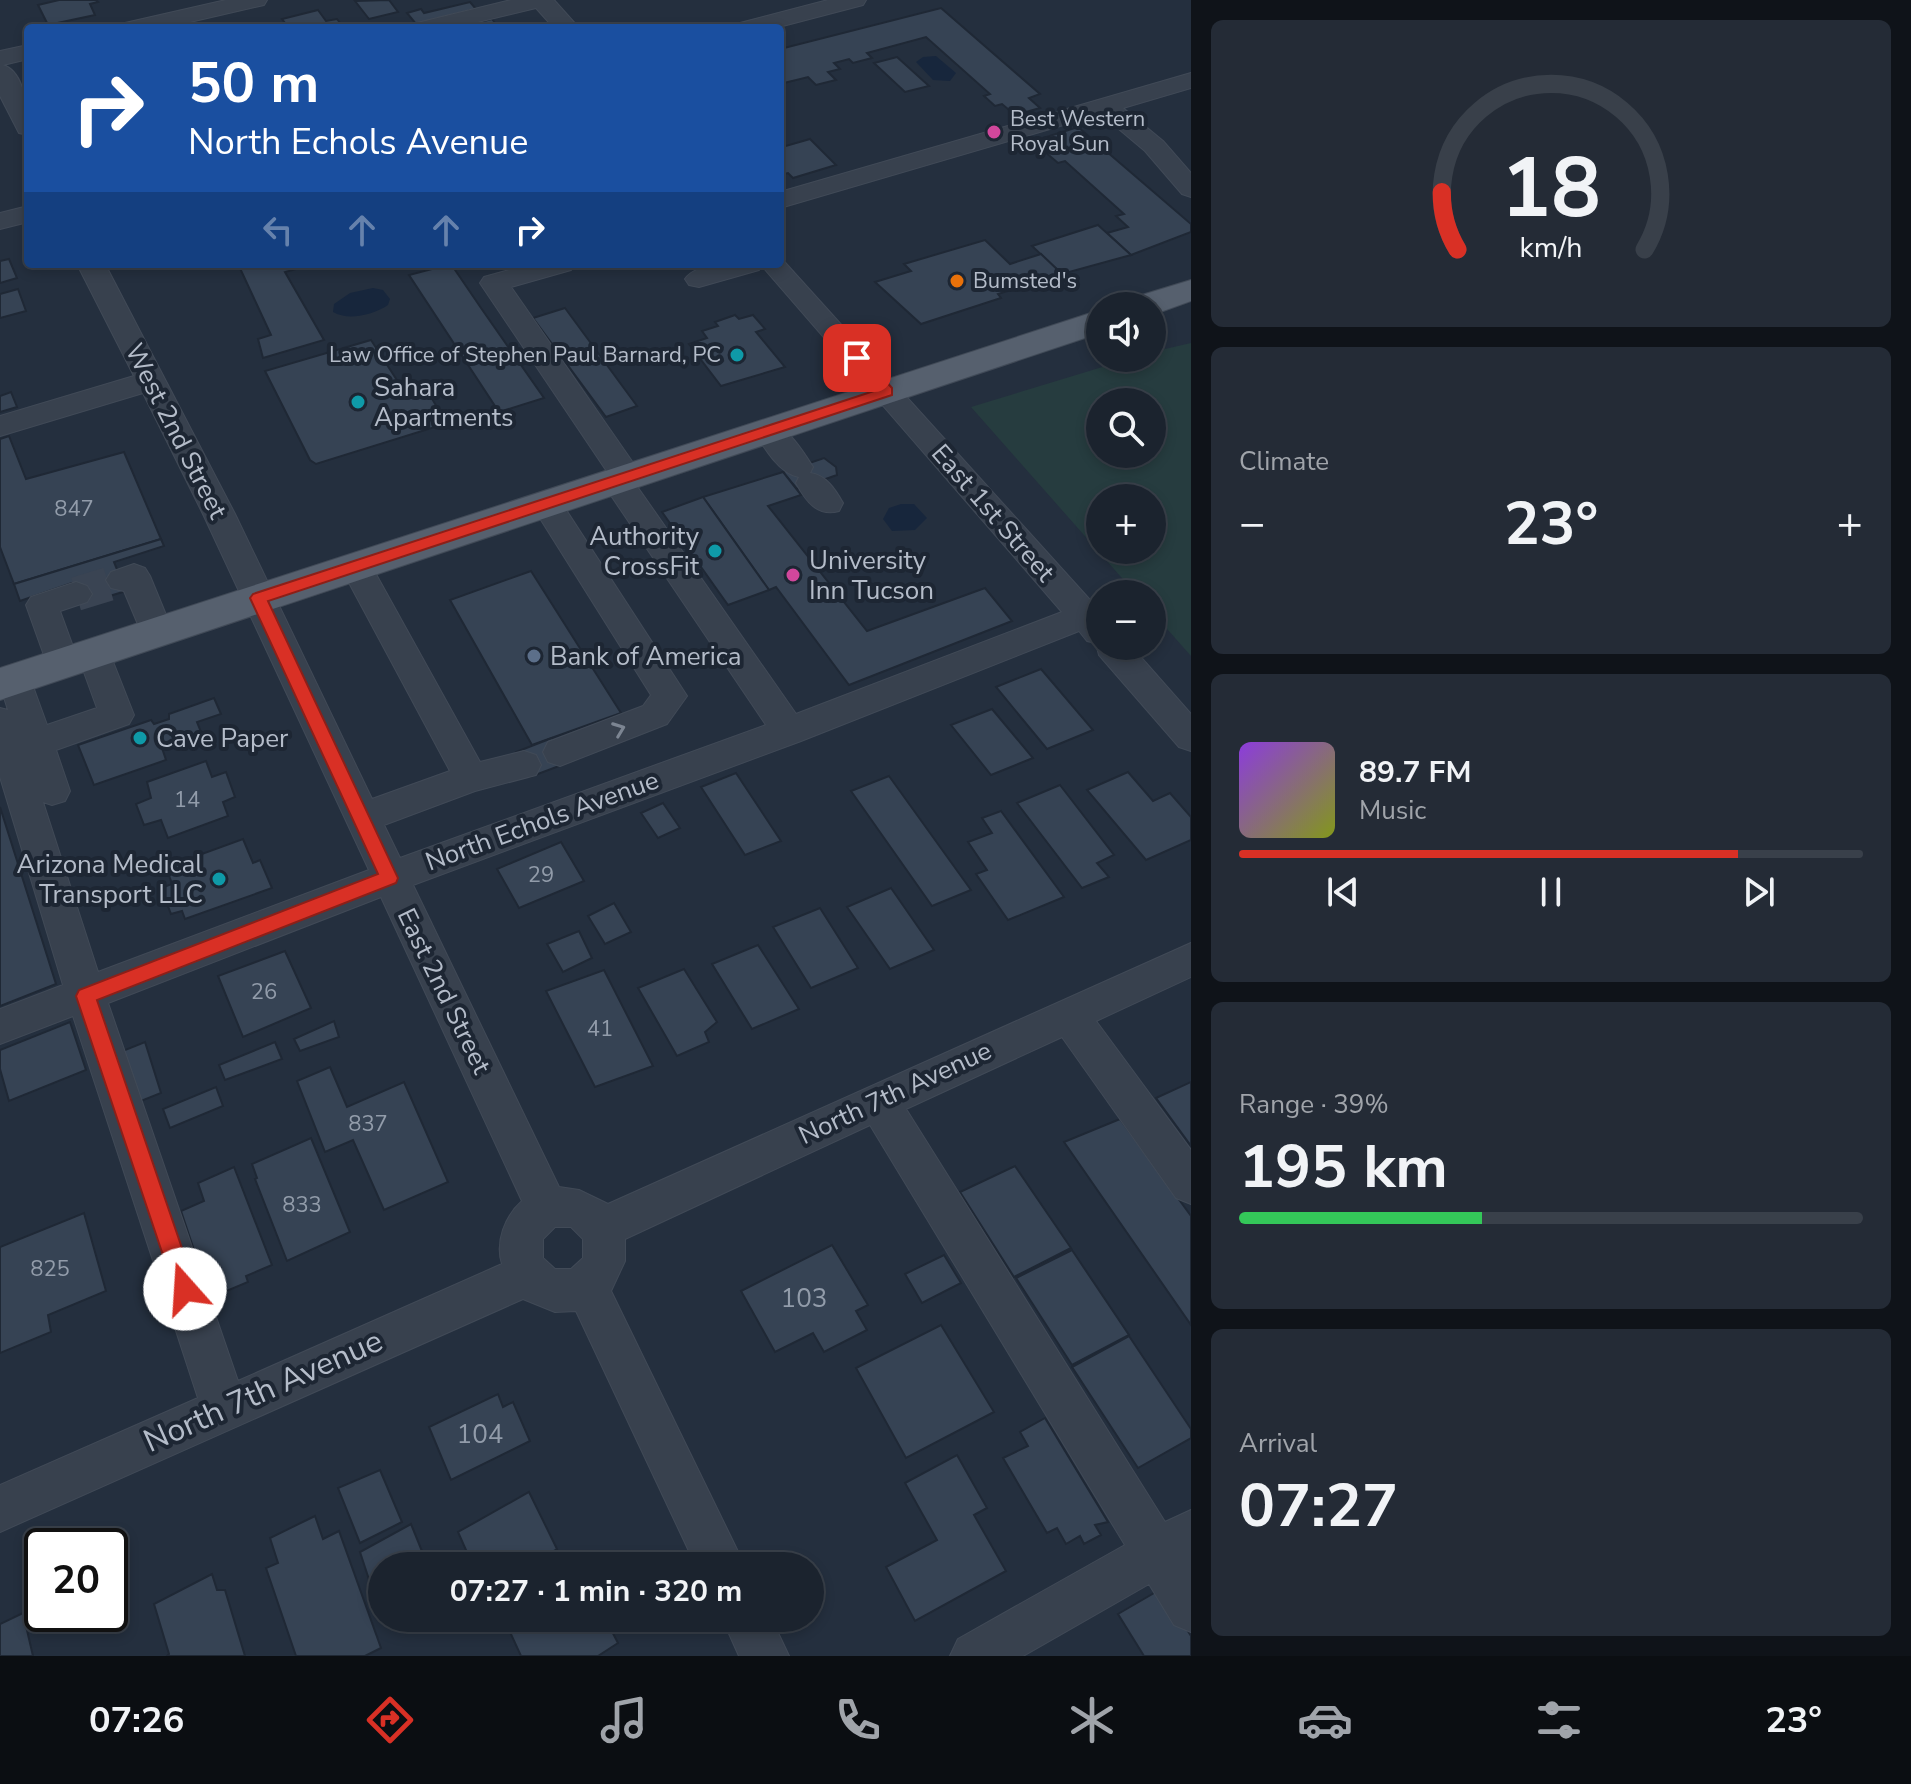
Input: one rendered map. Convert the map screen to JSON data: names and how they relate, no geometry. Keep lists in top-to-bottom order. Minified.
{"streets":{"street":["West 2nd Street","East 1st Street","North Echols Avenue","East 2nd Street","North 7th Avenue"]},"crossings":[["West 2nd Street","East 2nd Street"],["North Echols Avenue","East 2nd Street"],["East 2nd Street","North 7th Avenue"]],"places":["Best Western Royal Sun","Bumsted's","Law Office of Stephen Paul Barnard, PC","Sahara Apartments","Authority CrossFit","University Inn Tucson","Bank of America","Cave Paper","Arizona Medical Transport LLC"],"house_numbers":["847","14","29","26","41","837","833","825","103","104"],"page":{"turn":["50 m","North Echols Avenue"],"map_buttons":["+","−"],"tile":["Climate",["Range · 39%","195 km"],["Arrival","07:27"]],"heat":["−","23°","+"],"song":["89.7 FM","Music"],"limit":"20","trip":"07:27 · 1 min · 320 m","tabs":["07:26","23°"],"gauge":["18","km/h"]}}
